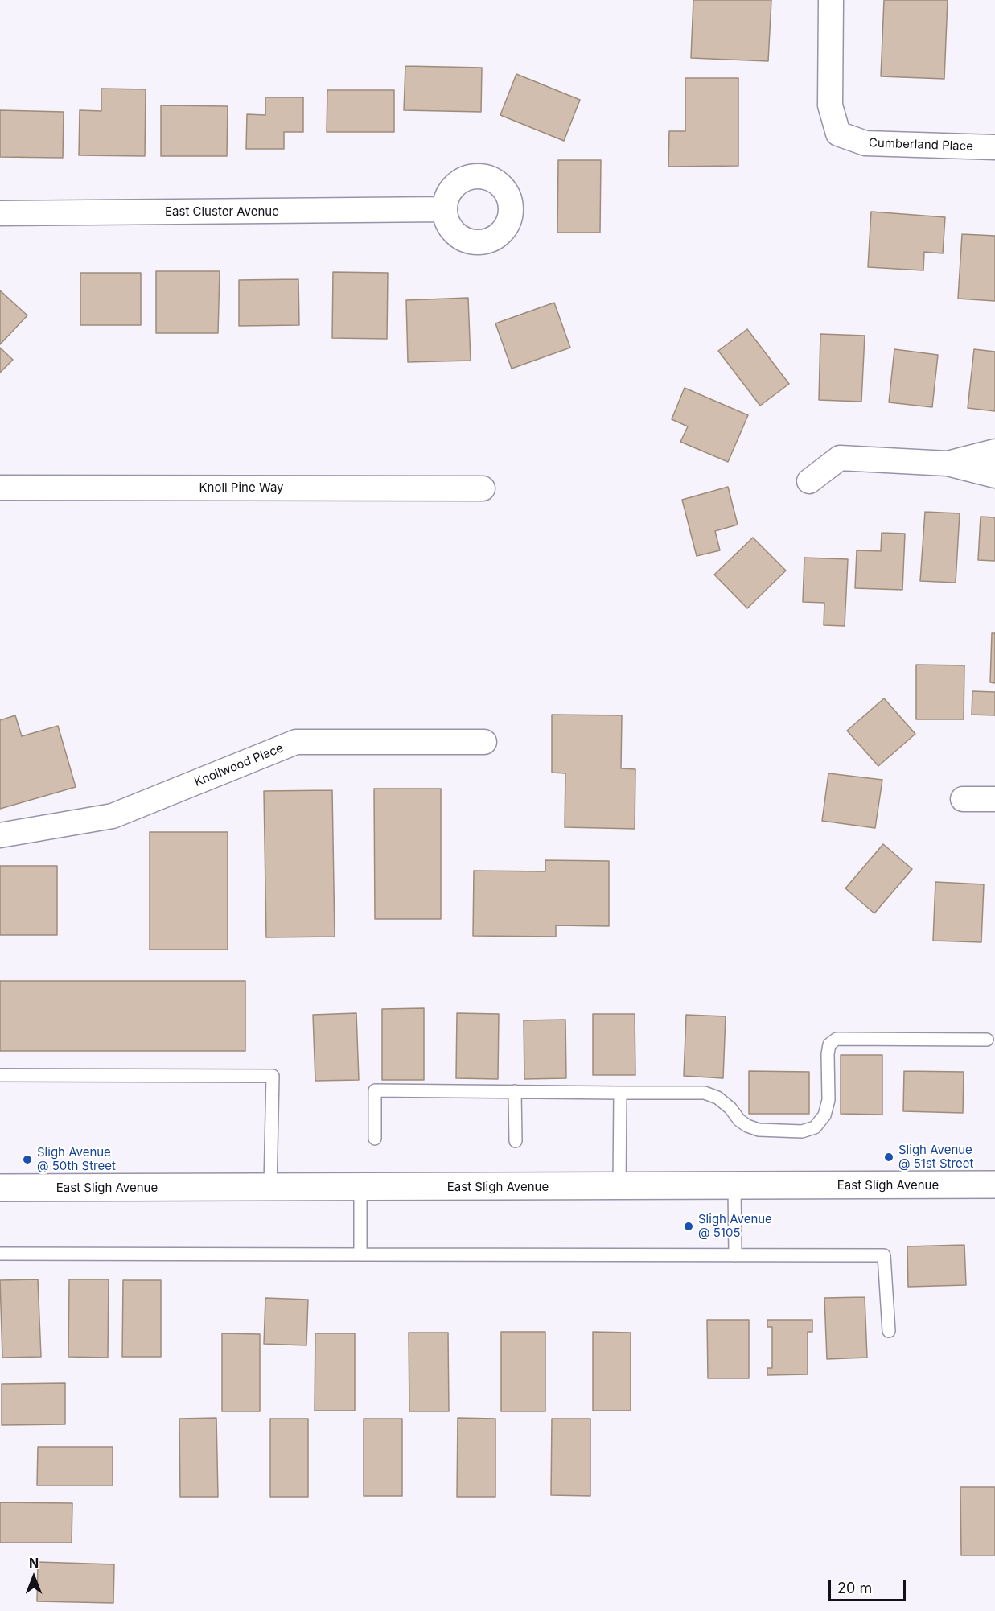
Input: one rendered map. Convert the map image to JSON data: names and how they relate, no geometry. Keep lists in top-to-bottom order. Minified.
{"streets":{"street":["Cumberland Place","East Cluster Avenue","Knoll Pine Way","Knollwood Place","East Sligh Avenue"]},"places":["Sligh Avenue @ 51st Street","Sligh Avenue @ 50th Street","Sligh Avenue @ 5105"],"scale_bar":"20 m","north":"top"}
